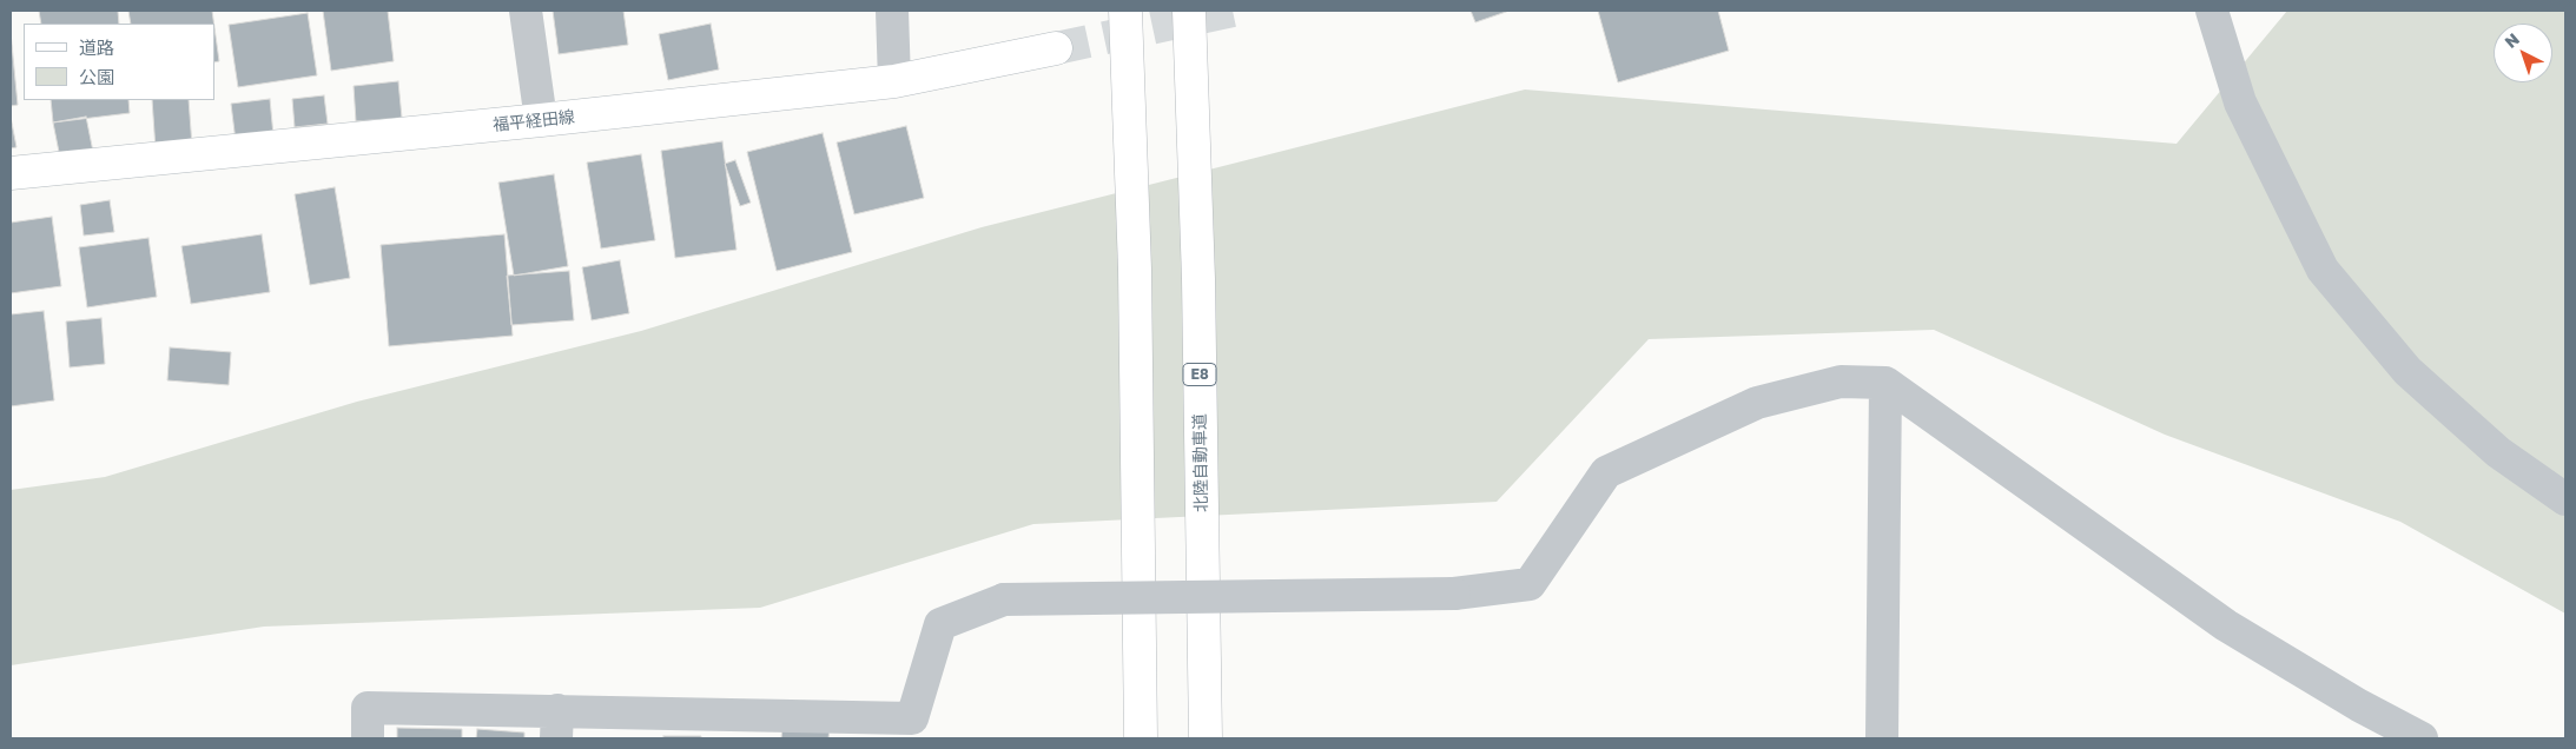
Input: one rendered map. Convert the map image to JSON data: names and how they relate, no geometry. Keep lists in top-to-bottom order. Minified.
{"streets":{"main road":["福平経田線","E8","北陸自動車道"]},"legend":["道路","公園"],"north":"top left"}
